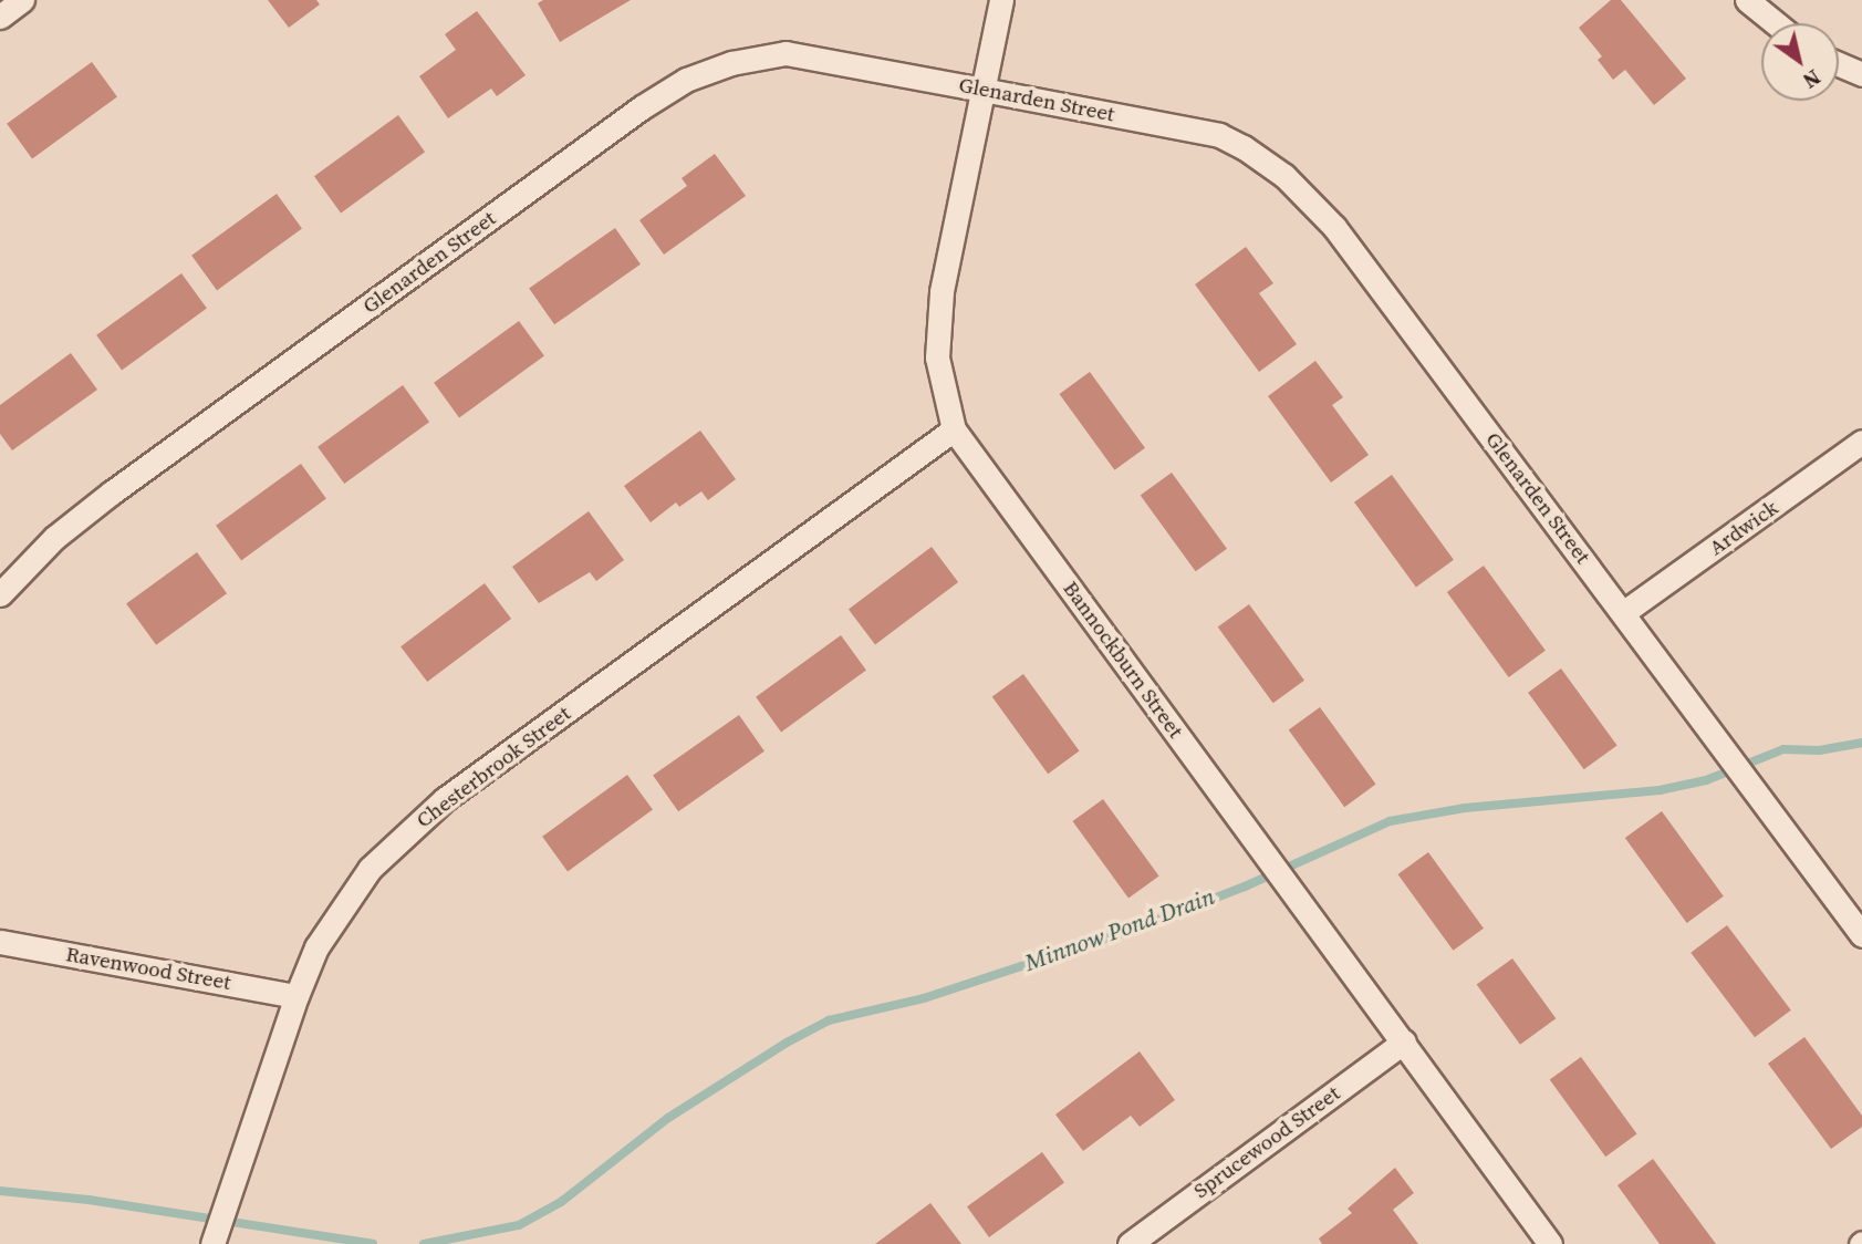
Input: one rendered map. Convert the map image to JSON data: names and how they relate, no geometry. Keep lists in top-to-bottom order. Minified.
{"streets":{"street":["Glenarden Street","Ardwick","Bannockburn Street","Chesterbrook Street","Ravenwood Street","Sprucewood Street"]},"crossings":[["Glenarden Street","Ardwick"],["Glenarden Street","Bannockburn Street"],["Bannockburn Street","Chesterbrook Street"],["Bannockburn Street","Sprucewood Street"],["Chesterbrook Street","Ravenwood Street"]],"water":["Minnow Pond Drain"],"north":"bottom right"}
